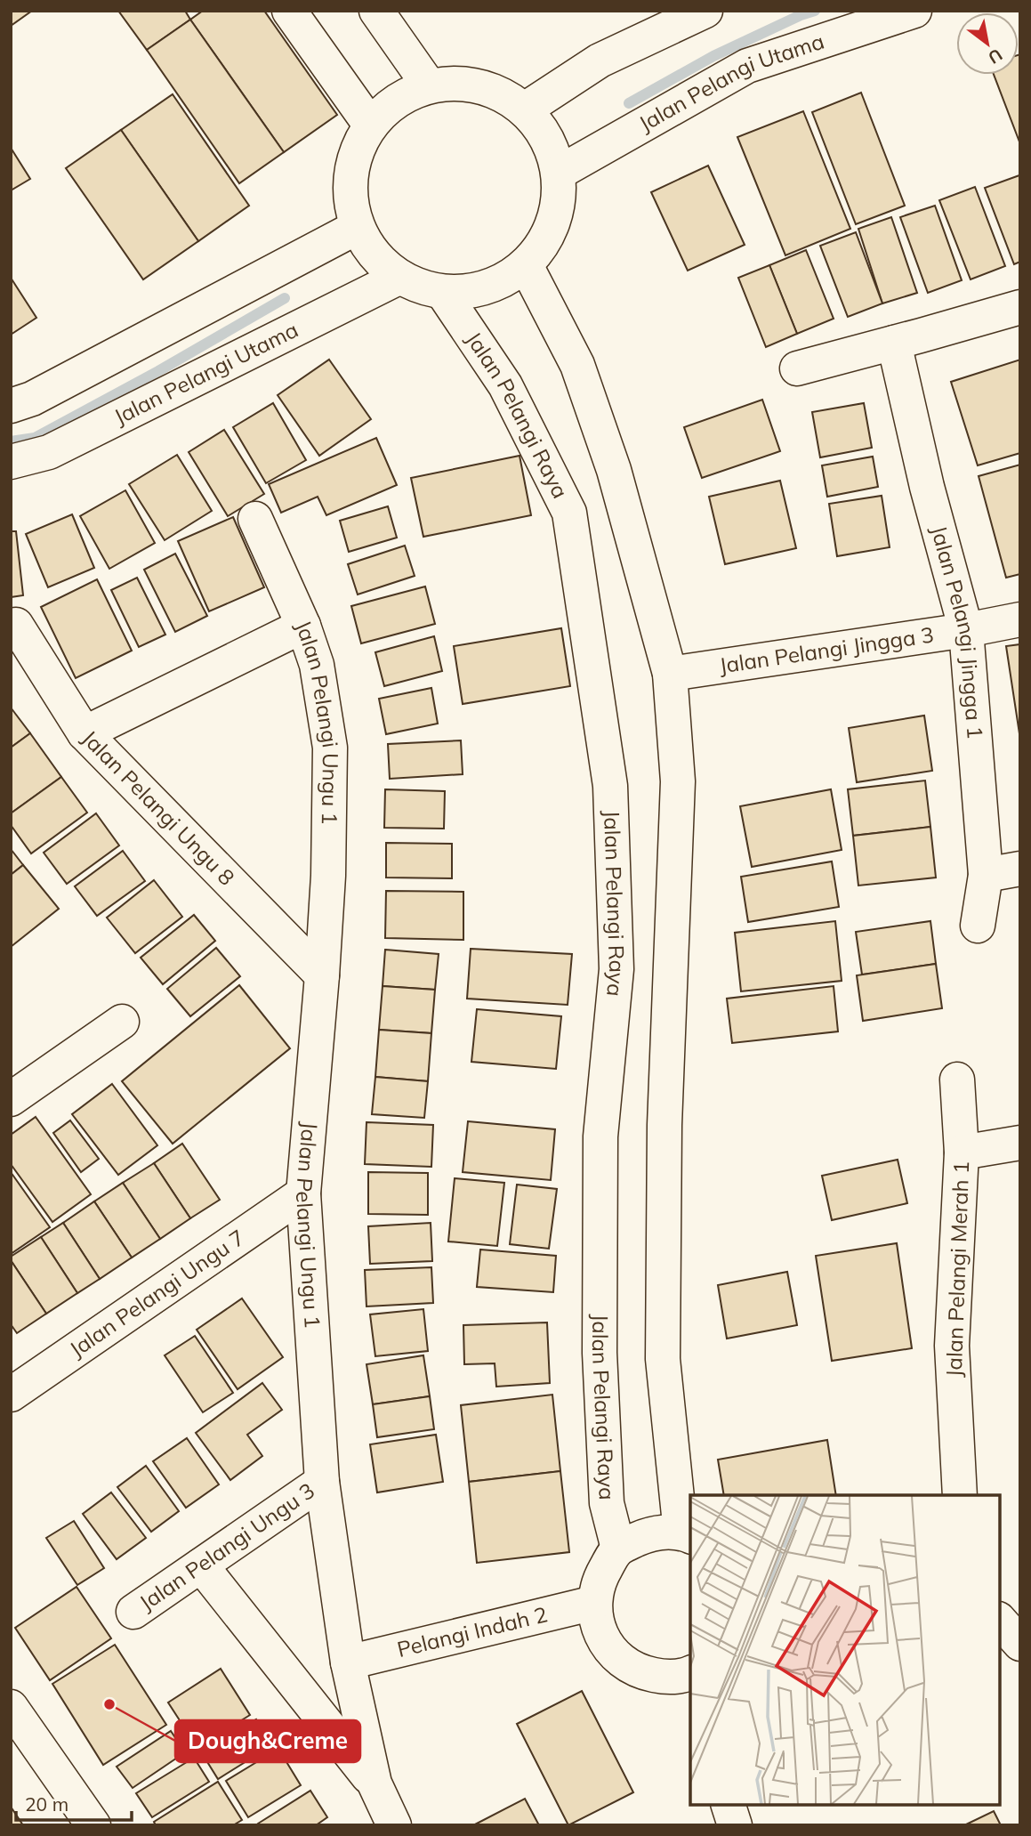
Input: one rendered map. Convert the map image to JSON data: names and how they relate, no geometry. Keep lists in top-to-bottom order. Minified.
{"streets":{"street":["Jalan Pelangi Utama","Jalan Pelangi Raya","Jalan Pelangi Jingga 1","Jalan Pelangi Jingga 3","Jalan Pelangi Ungu 1","Jalan Pelangi Ungu 8","Jalan Pelangi Merah 1","Jalan Pelangi Ungu 7","Jalan Pelangi Ungu 3","Pelangi Indah 2"]},"crossings":[["Jalan Pelangi Utama","Jalan Pelangi Raya"],["Jalan Pelangi Jingga 1","Jalan Pelangi Jingga 3"],["Jalan Pelangi Ungu 1","Jalan Pelangi Ungu 8"],["Jalan Pelangi Ungu 1","Jalan Pelangi Ungu 7"],["Jalan Pelangi Ungu 1","Jalan Pelangi Ungu 3"],["Jalan Pelangi Ungu 1","Pelangi Indah 2"]],"places":["Dough&Creme"],"scale_bar":"20 m","north":"bottom right"}
